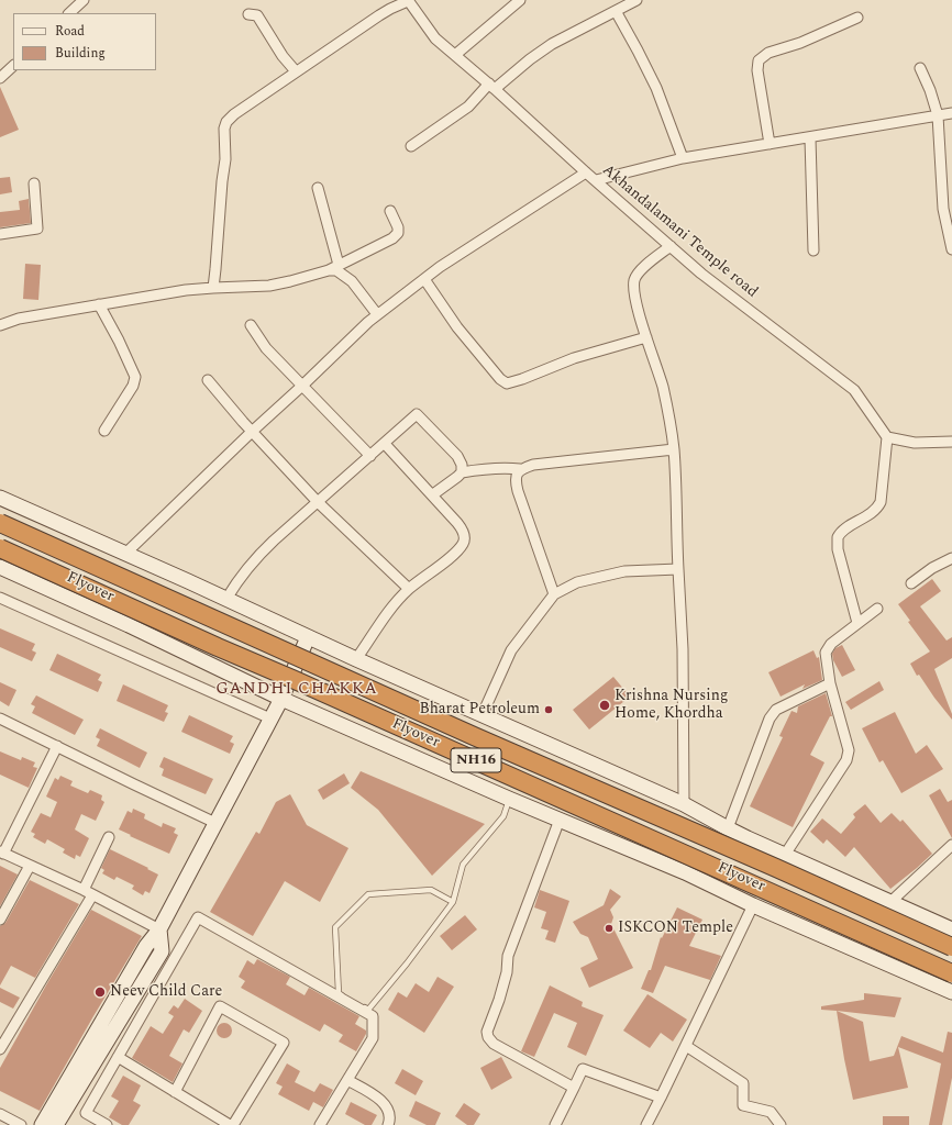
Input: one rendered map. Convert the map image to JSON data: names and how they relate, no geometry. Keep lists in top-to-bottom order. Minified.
{"streets":{"highway":["Flyover","NH16"],"street":["Akhandalamani Temple road"]},"districts":["GANDHI CHAKKA"],"places":["Krishna Nursing Home, Khordha","Bharat Petroleum","ISKCON Temple","Neev Child Care"],"legend":["Road","Building"]}
